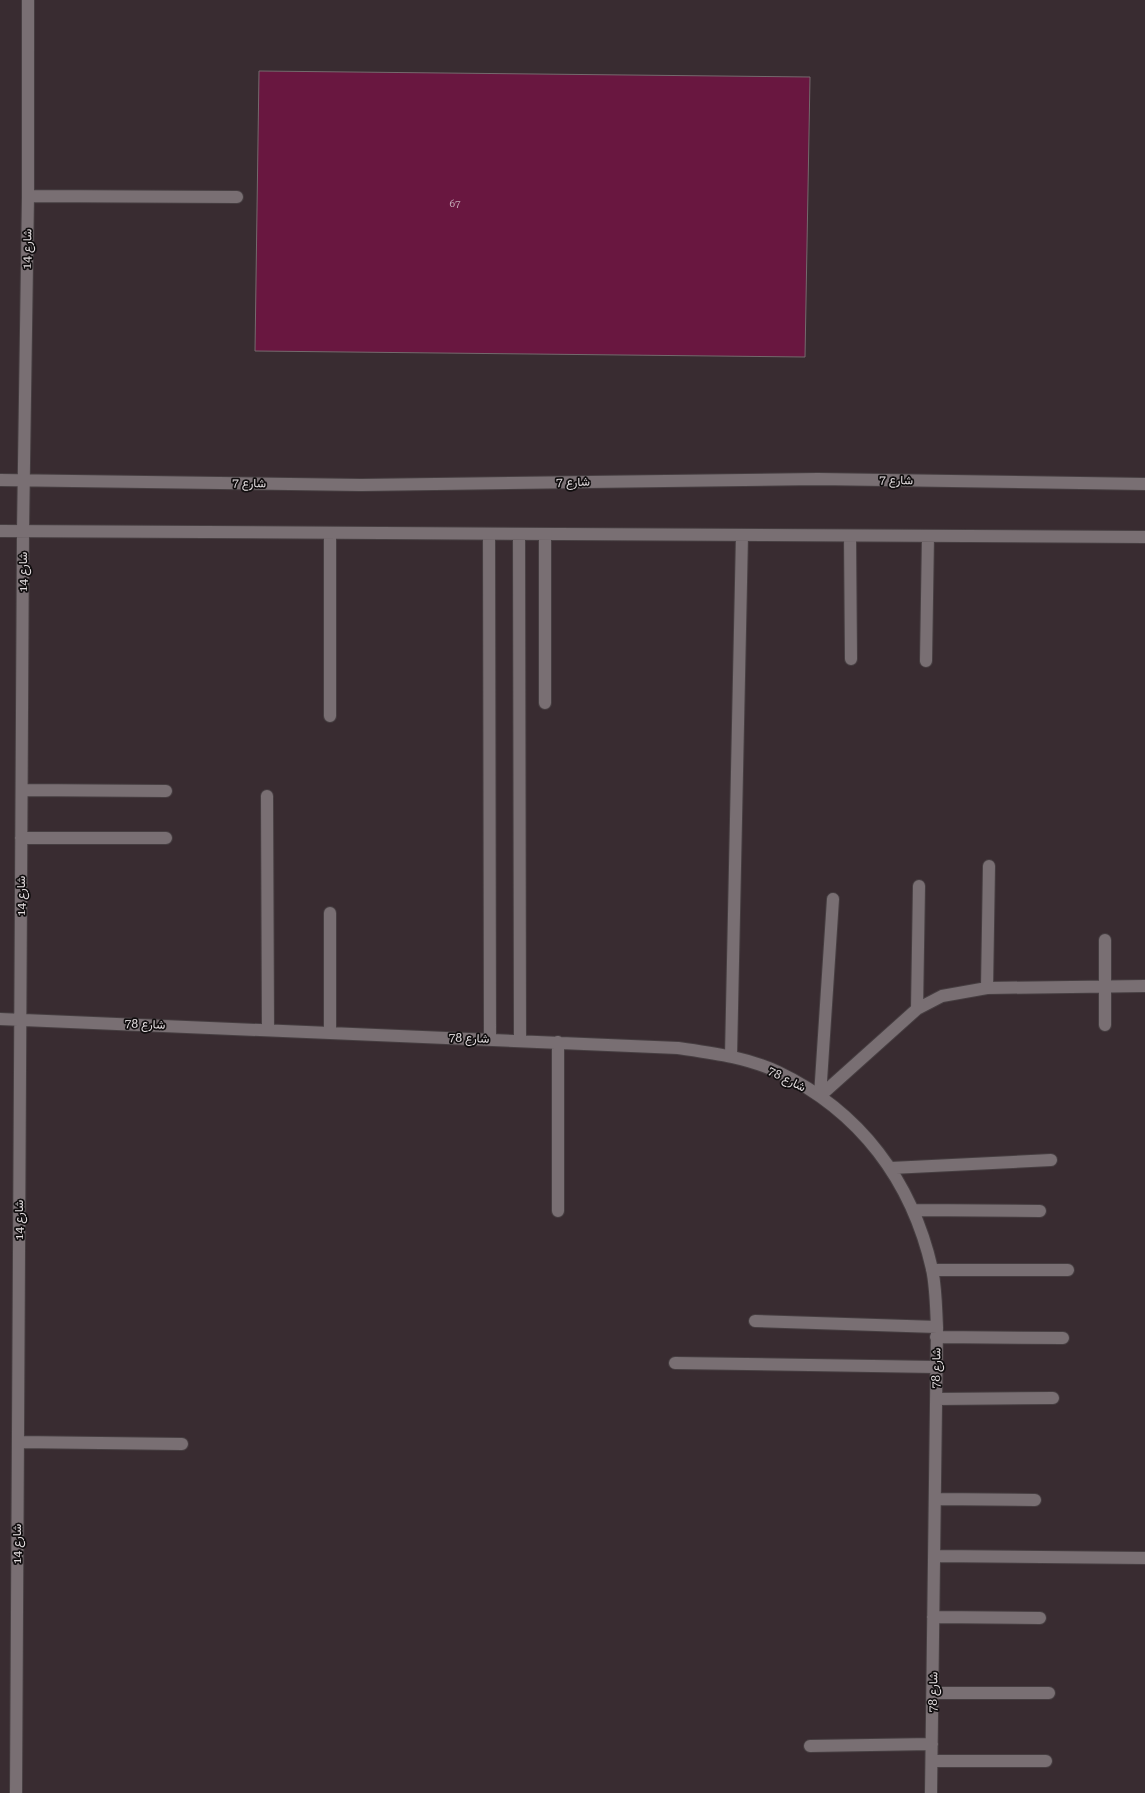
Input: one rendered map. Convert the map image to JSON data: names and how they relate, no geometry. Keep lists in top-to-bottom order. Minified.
{"streets":{"street":["شارع 14","شارع 7","شارع 78"]},"crossings":[["شارع 14","شارع 7"],["شارع 14","شارع 78"]],"house_numbers":["67"]}
